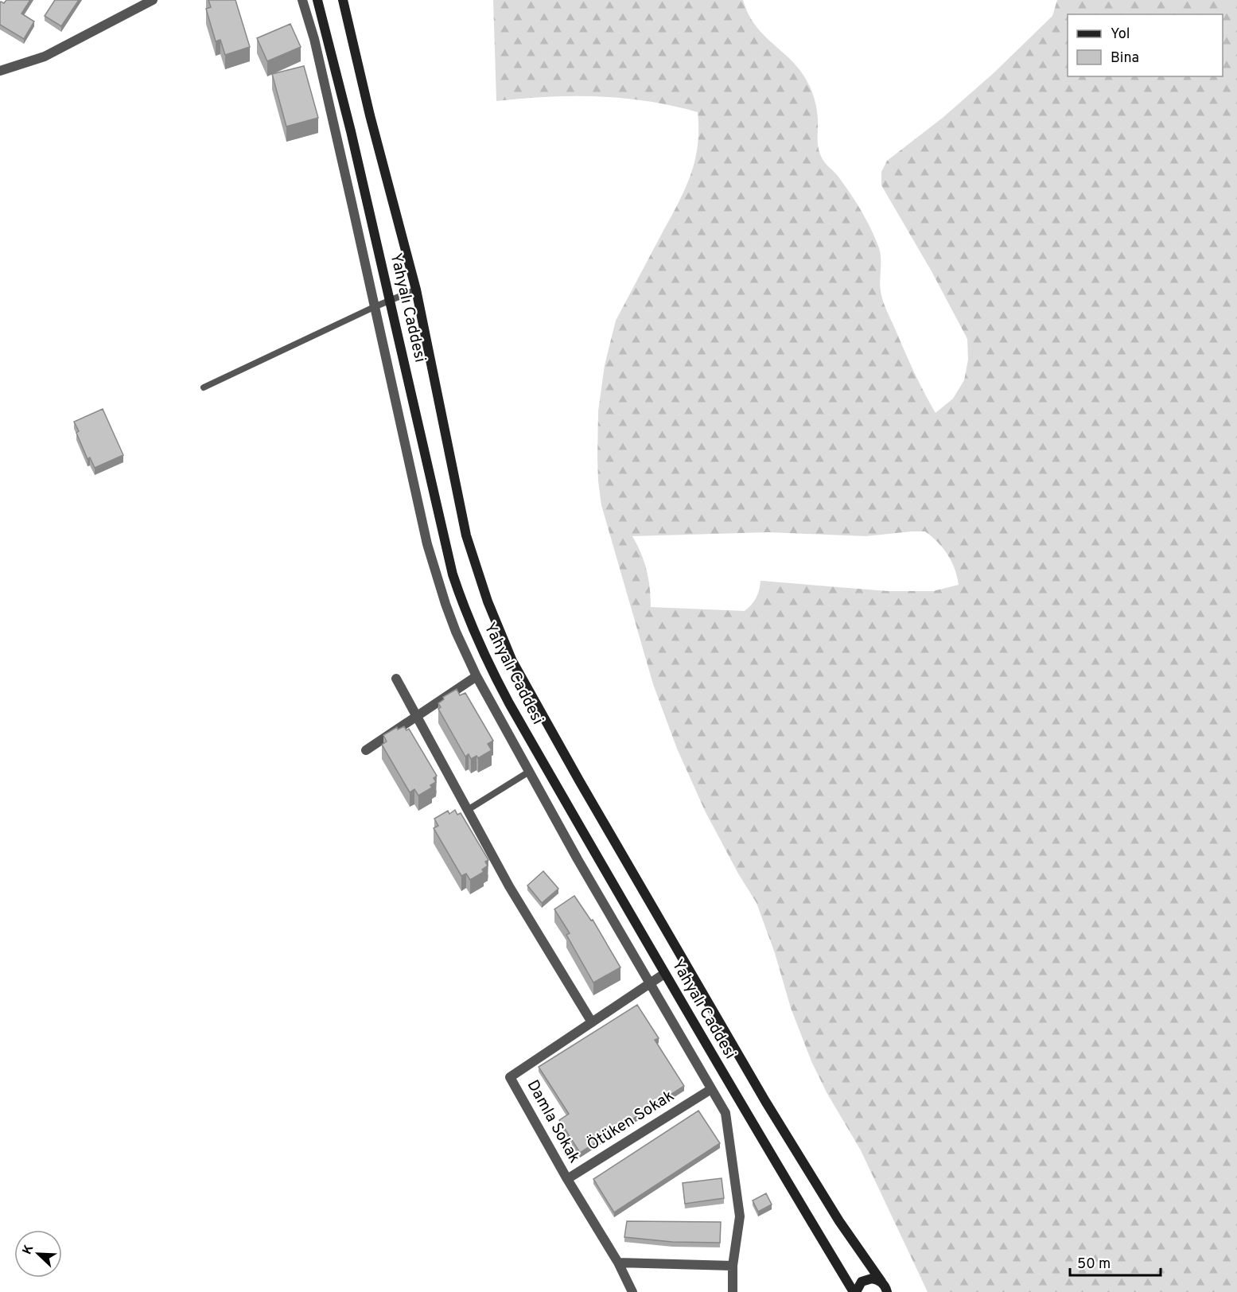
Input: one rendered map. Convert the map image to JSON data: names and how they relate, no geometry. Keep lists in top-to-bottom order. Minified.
{"streets":{"main road":["Yahyalı Caddesi"],"street":["Ötüken Sokak","Damla Sokak"]},"crossings":[["Yahyalı Caddesi","Damla Sokak"],["Ötüken Sokak","Damla Sokak"]],"legend":["Yol","Bina"],"scale_bar":"50 m","north":"top left"}
